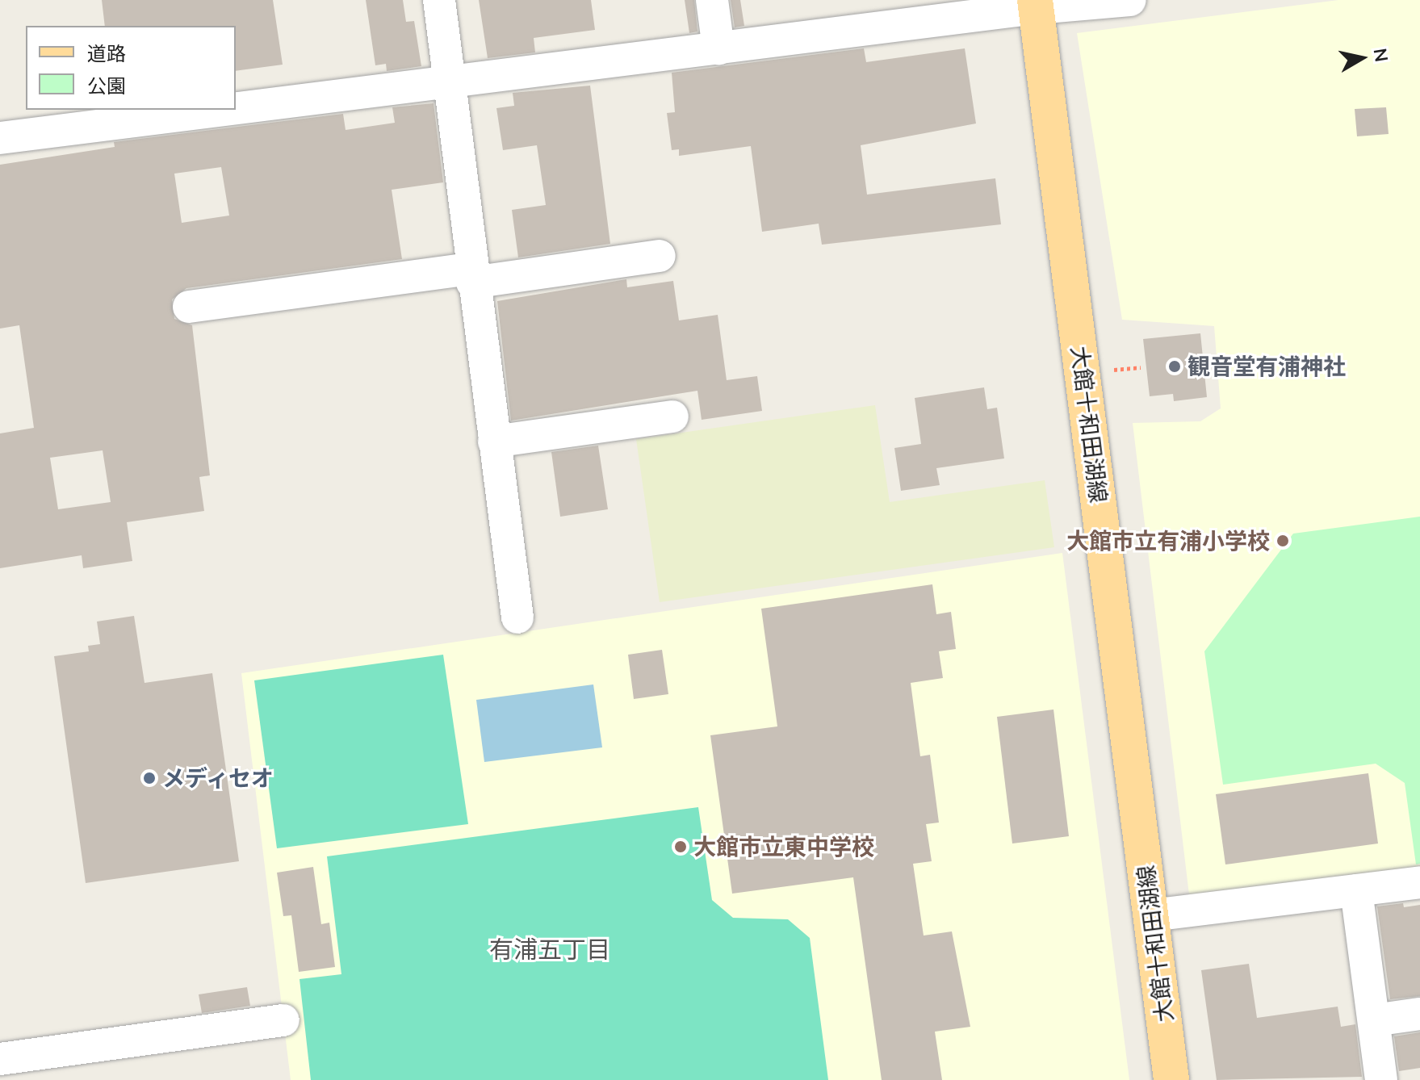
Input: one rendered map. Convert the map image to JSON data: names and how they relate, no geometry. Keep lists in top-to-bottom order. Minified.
{"streets":{"main road":["大館十和田湖線"]},"districts":["有浦五丁目"],"places":["観音堂有浦神社","大館市立有浦小学校","メディセオ","大館市立東中学校"],"legend":["道路","公園"],"north":"right"}
